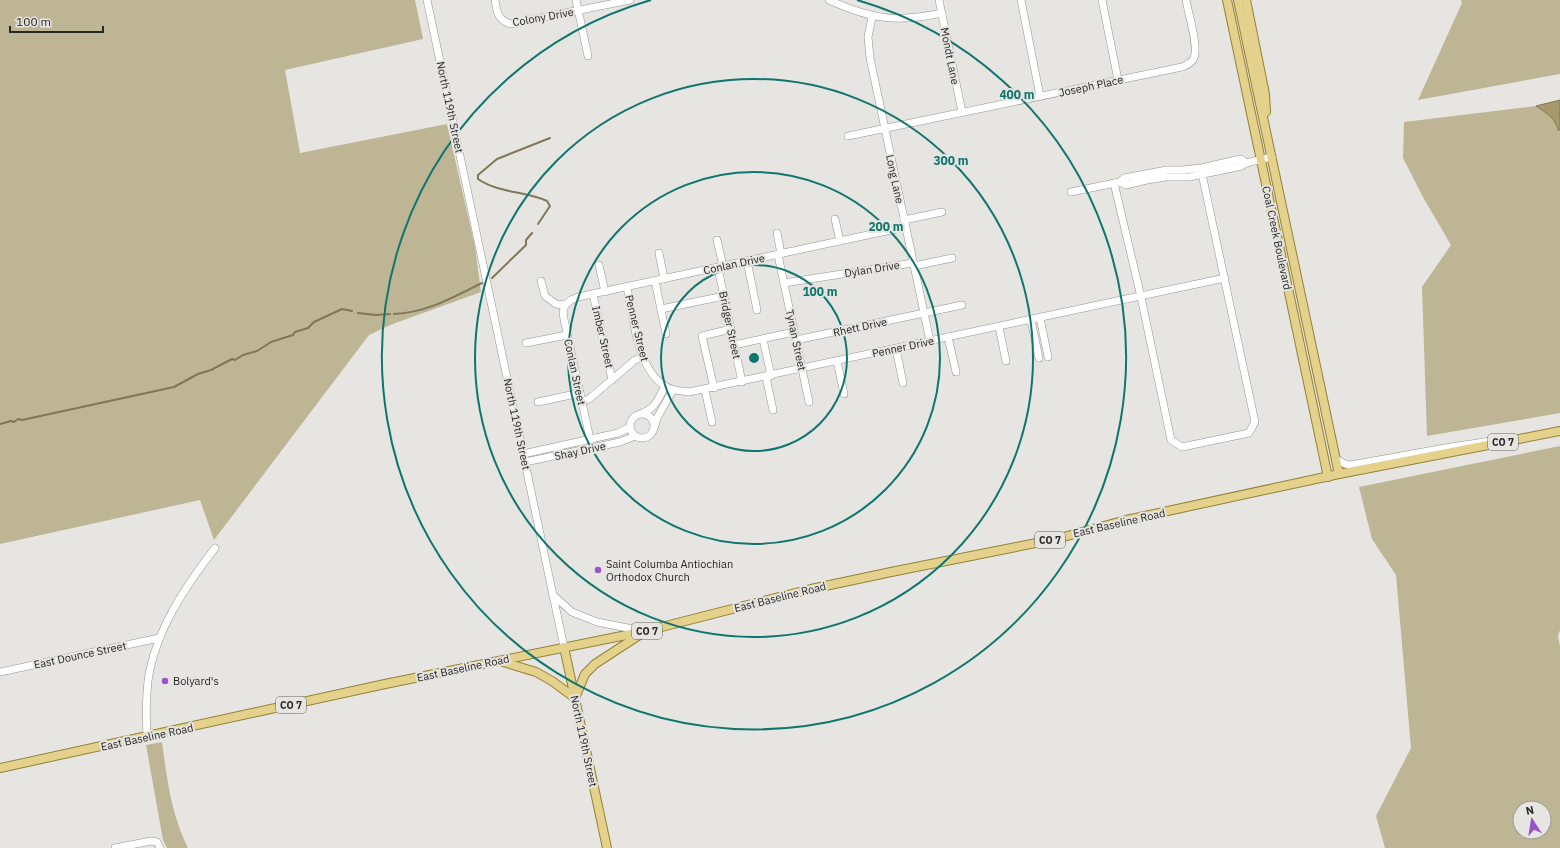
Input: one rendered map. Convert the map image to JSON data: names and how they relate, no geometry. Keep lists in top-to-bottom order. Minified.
{"streets":{"main road":["North 119th Street","Coal Creek Boulevard","CO 7","East Baseline Road"],"street":["Colony Drive","Mondt Lane","Joseph Place","Long Lane","Conlan Drive","Dylan Drive","Bridger Street","Rhett Drive","Penner Street","Imber Street","Tynan Street","Penner Drive","Conlan Street","Shay Drive","East Dounce Street"]},"crossings":[["Mondt Lane","Joseph Place"],["Joseph Place","Long Lane"],["North 119th Street","Shay Drive"],["North 119th Street","East Baseline Road"],["Long Lane","Conlan Drive"],["Long Lane","Dylan Drive"],["Long Lane","Rhett Drive"],["Long Lane","Penner Drive"],["Coal Creek Boulevard","East Baseline Road"],["Conlan Drive","Bridger Street"],["Conlan Drive","Penner Street"],["Conlan Drive","Imber Street"],["Conlan Drive","Tynan Street"],["Conlan Drive","Conlan Street"],["Dylan Drive","Tynan Street"],["Bridger Street","Penner Drive"],["Rhett Drive","Tynan Street"],["Penner Street","Penner Drive"],["Penner Street","Shay Drive"],["Tynan Street","Penner Drive"],["Penner Drive","Shay Drive"],["Conlan Street","Shay Drive"]],"places":["Saint Columba Antiochian Orthodox Church","Bolyard's"],"scale_bar":"100 m","north":"top","rings":["400 m","300 m","200 m","100 m"]}
